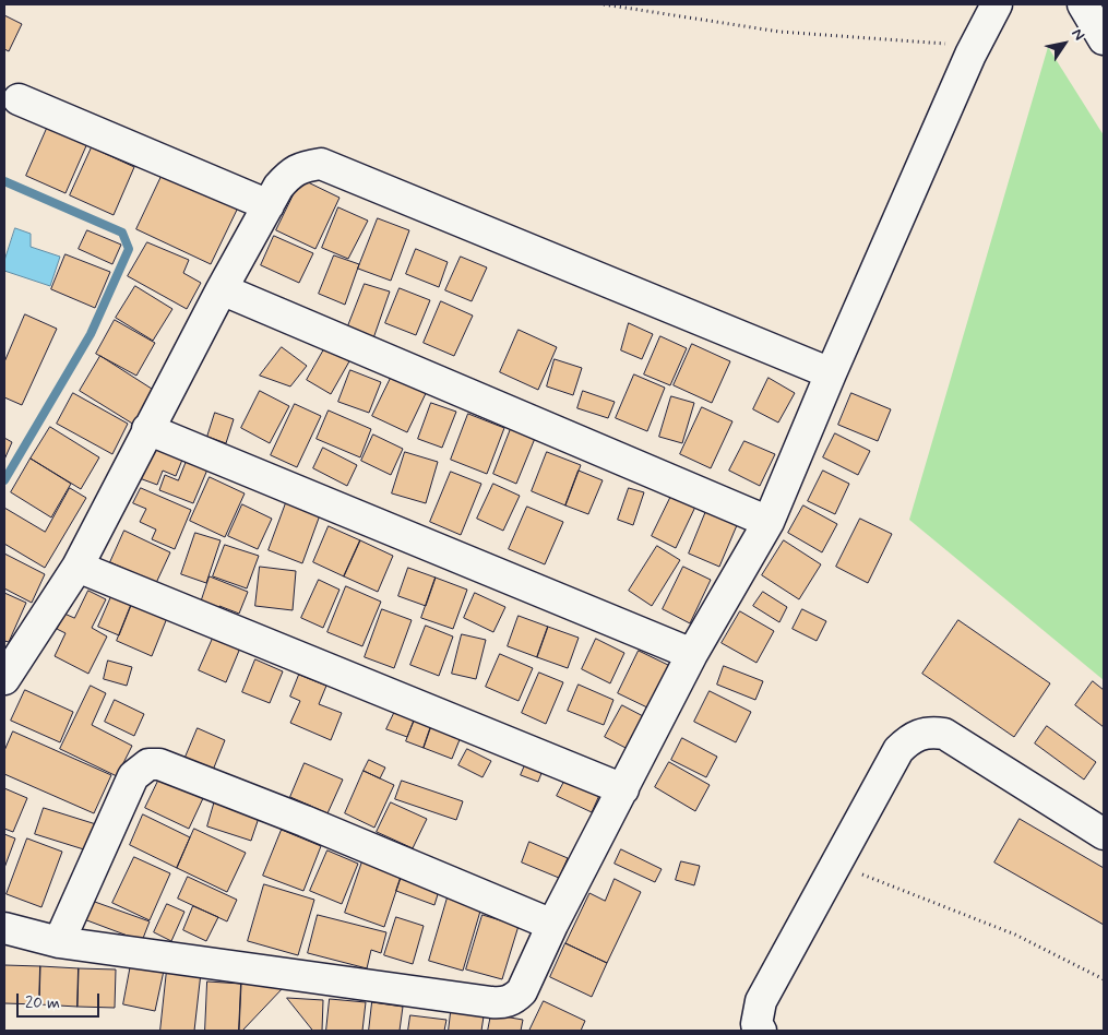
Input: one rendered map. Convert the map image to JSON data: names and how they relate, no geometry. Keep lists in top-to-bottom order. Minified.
{"scale_bar":"20 m","north":"top right"}
